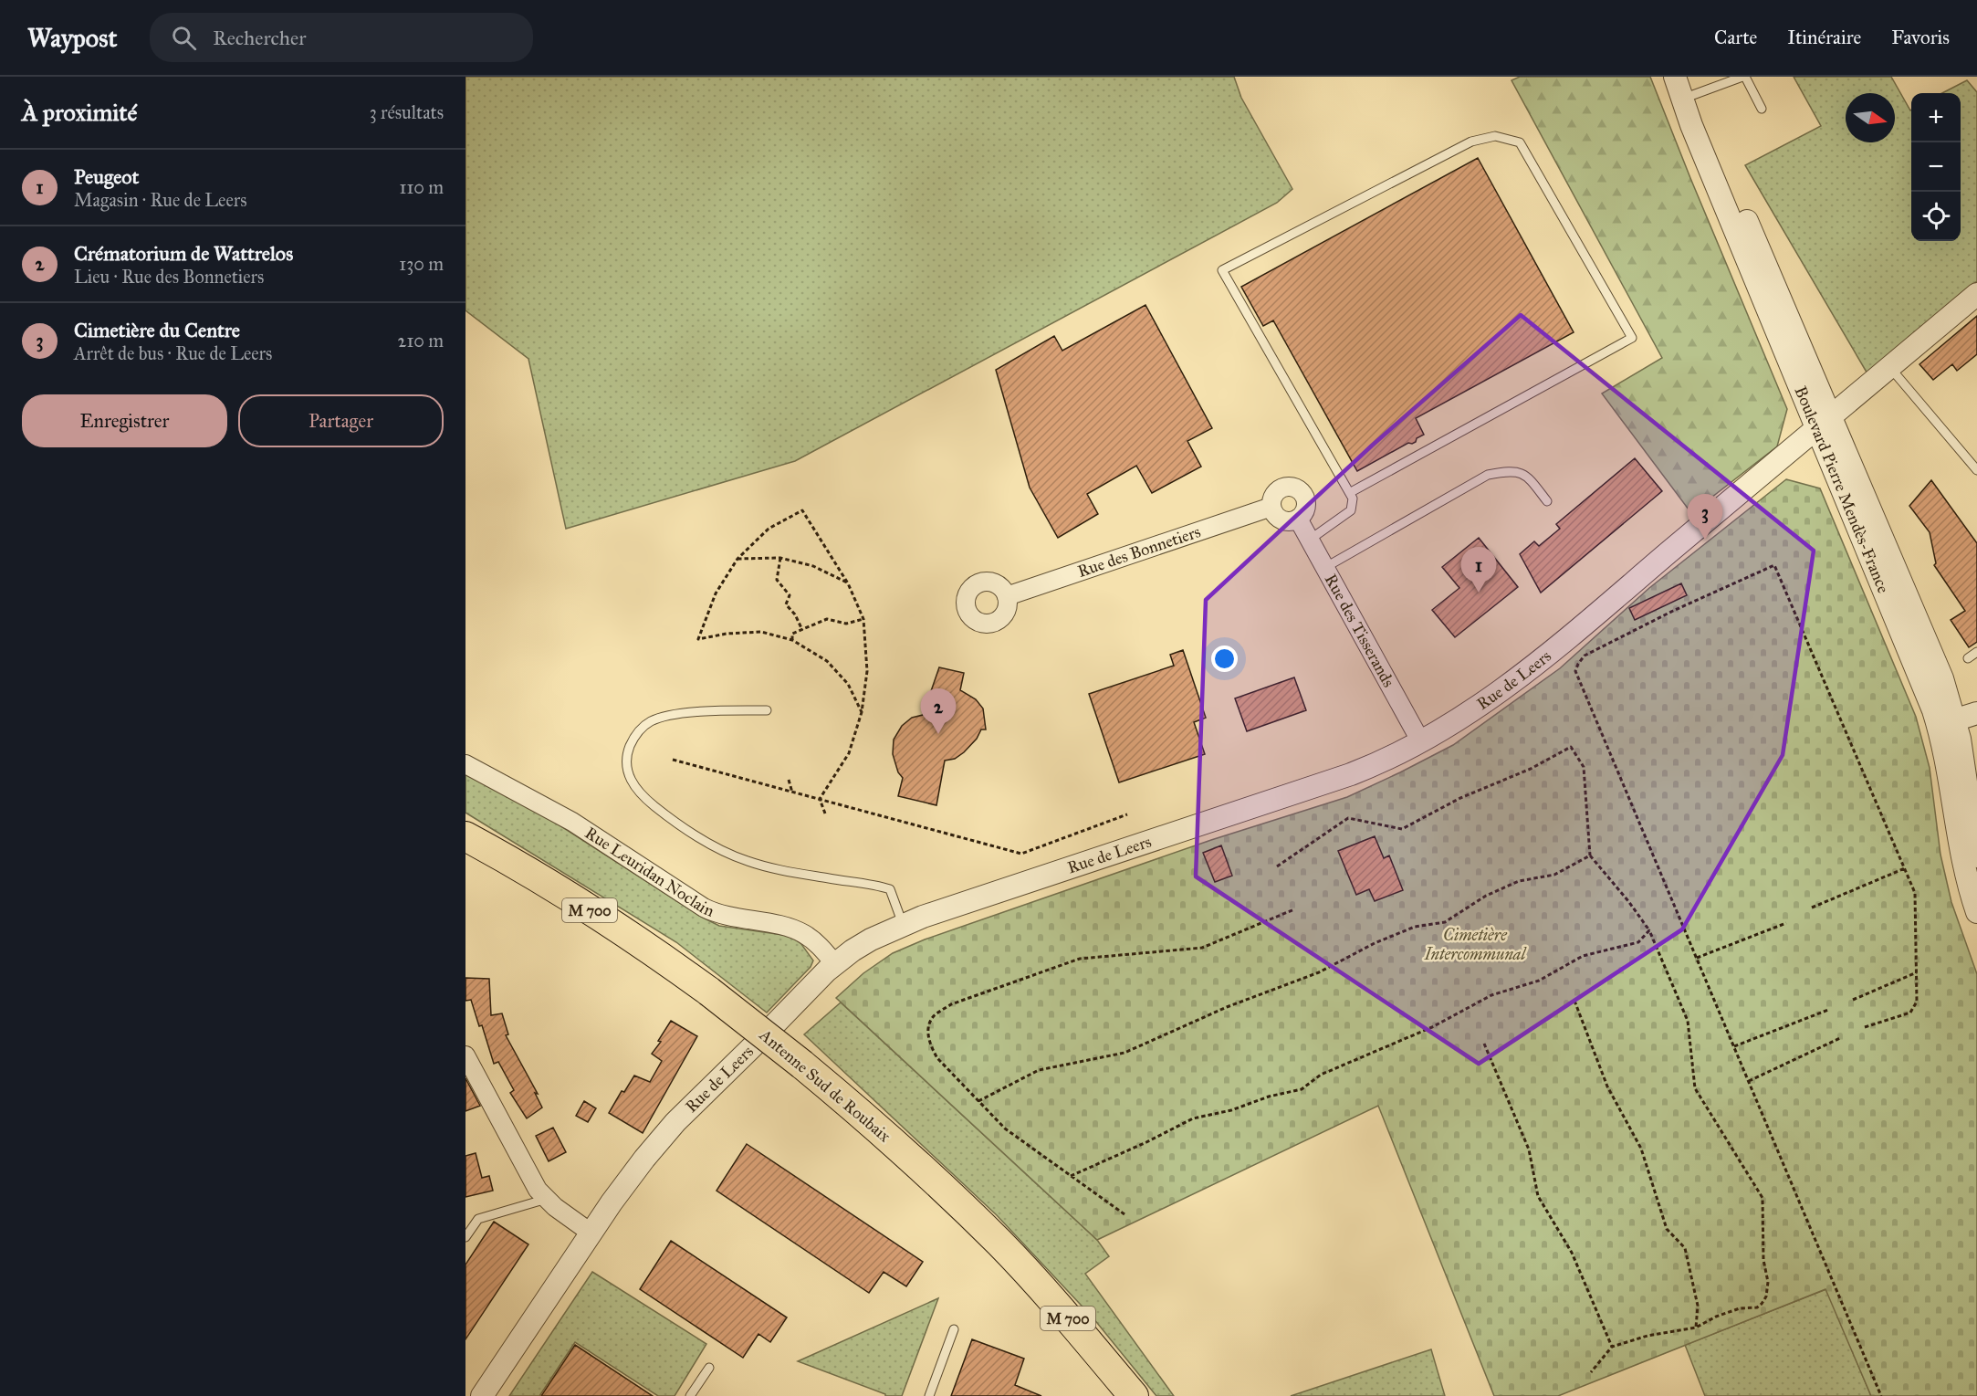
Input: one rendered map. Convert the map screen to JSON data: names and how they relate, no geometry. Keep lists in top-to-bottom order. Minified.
{"streets":{"highway":["M 700","Antenne Sud de Roubaix"],"street":["Boulevard Pierre Mendès-France","Rue des Bonnetiers","Rue des Tisserands","Rue de Leers","Rue Leuridan Noclain"]},"crossings":[["Boulevard Pierre Mendès-France","Rue de Leers"],["Rue des Bonnetiers","Rue des Tisserands"],["Rue des Tisserands","Rue de Leers"],["Rue de Leers","Rue Leuridan Noclain"]],"parks":["Cimetière Intercommunal"],"north":"right","page":{"header":"Waypost","search":"Rechercher","nav":["Carte","Itinéraire","Favoris"],"heading":["À proximité","3 résultats"],"map_buttons":["+","−"],"list":[{"mark":"1","name":"Peugeot","note":"Magasin · Rue de Leers","value":"110 m"},{"mark":"2","name":"Crématorium de Wattrelos","note":"Lieu · Rue des Bonnetiers","value":"130 m"},{"mark":"3","name":"Cimetière du Centre","note":"Arrêt de bus · Rue de Leers","value":"210 m"}],"buttons":["Enregistrer","Partager"],"pins":["3","1","2"]}}
